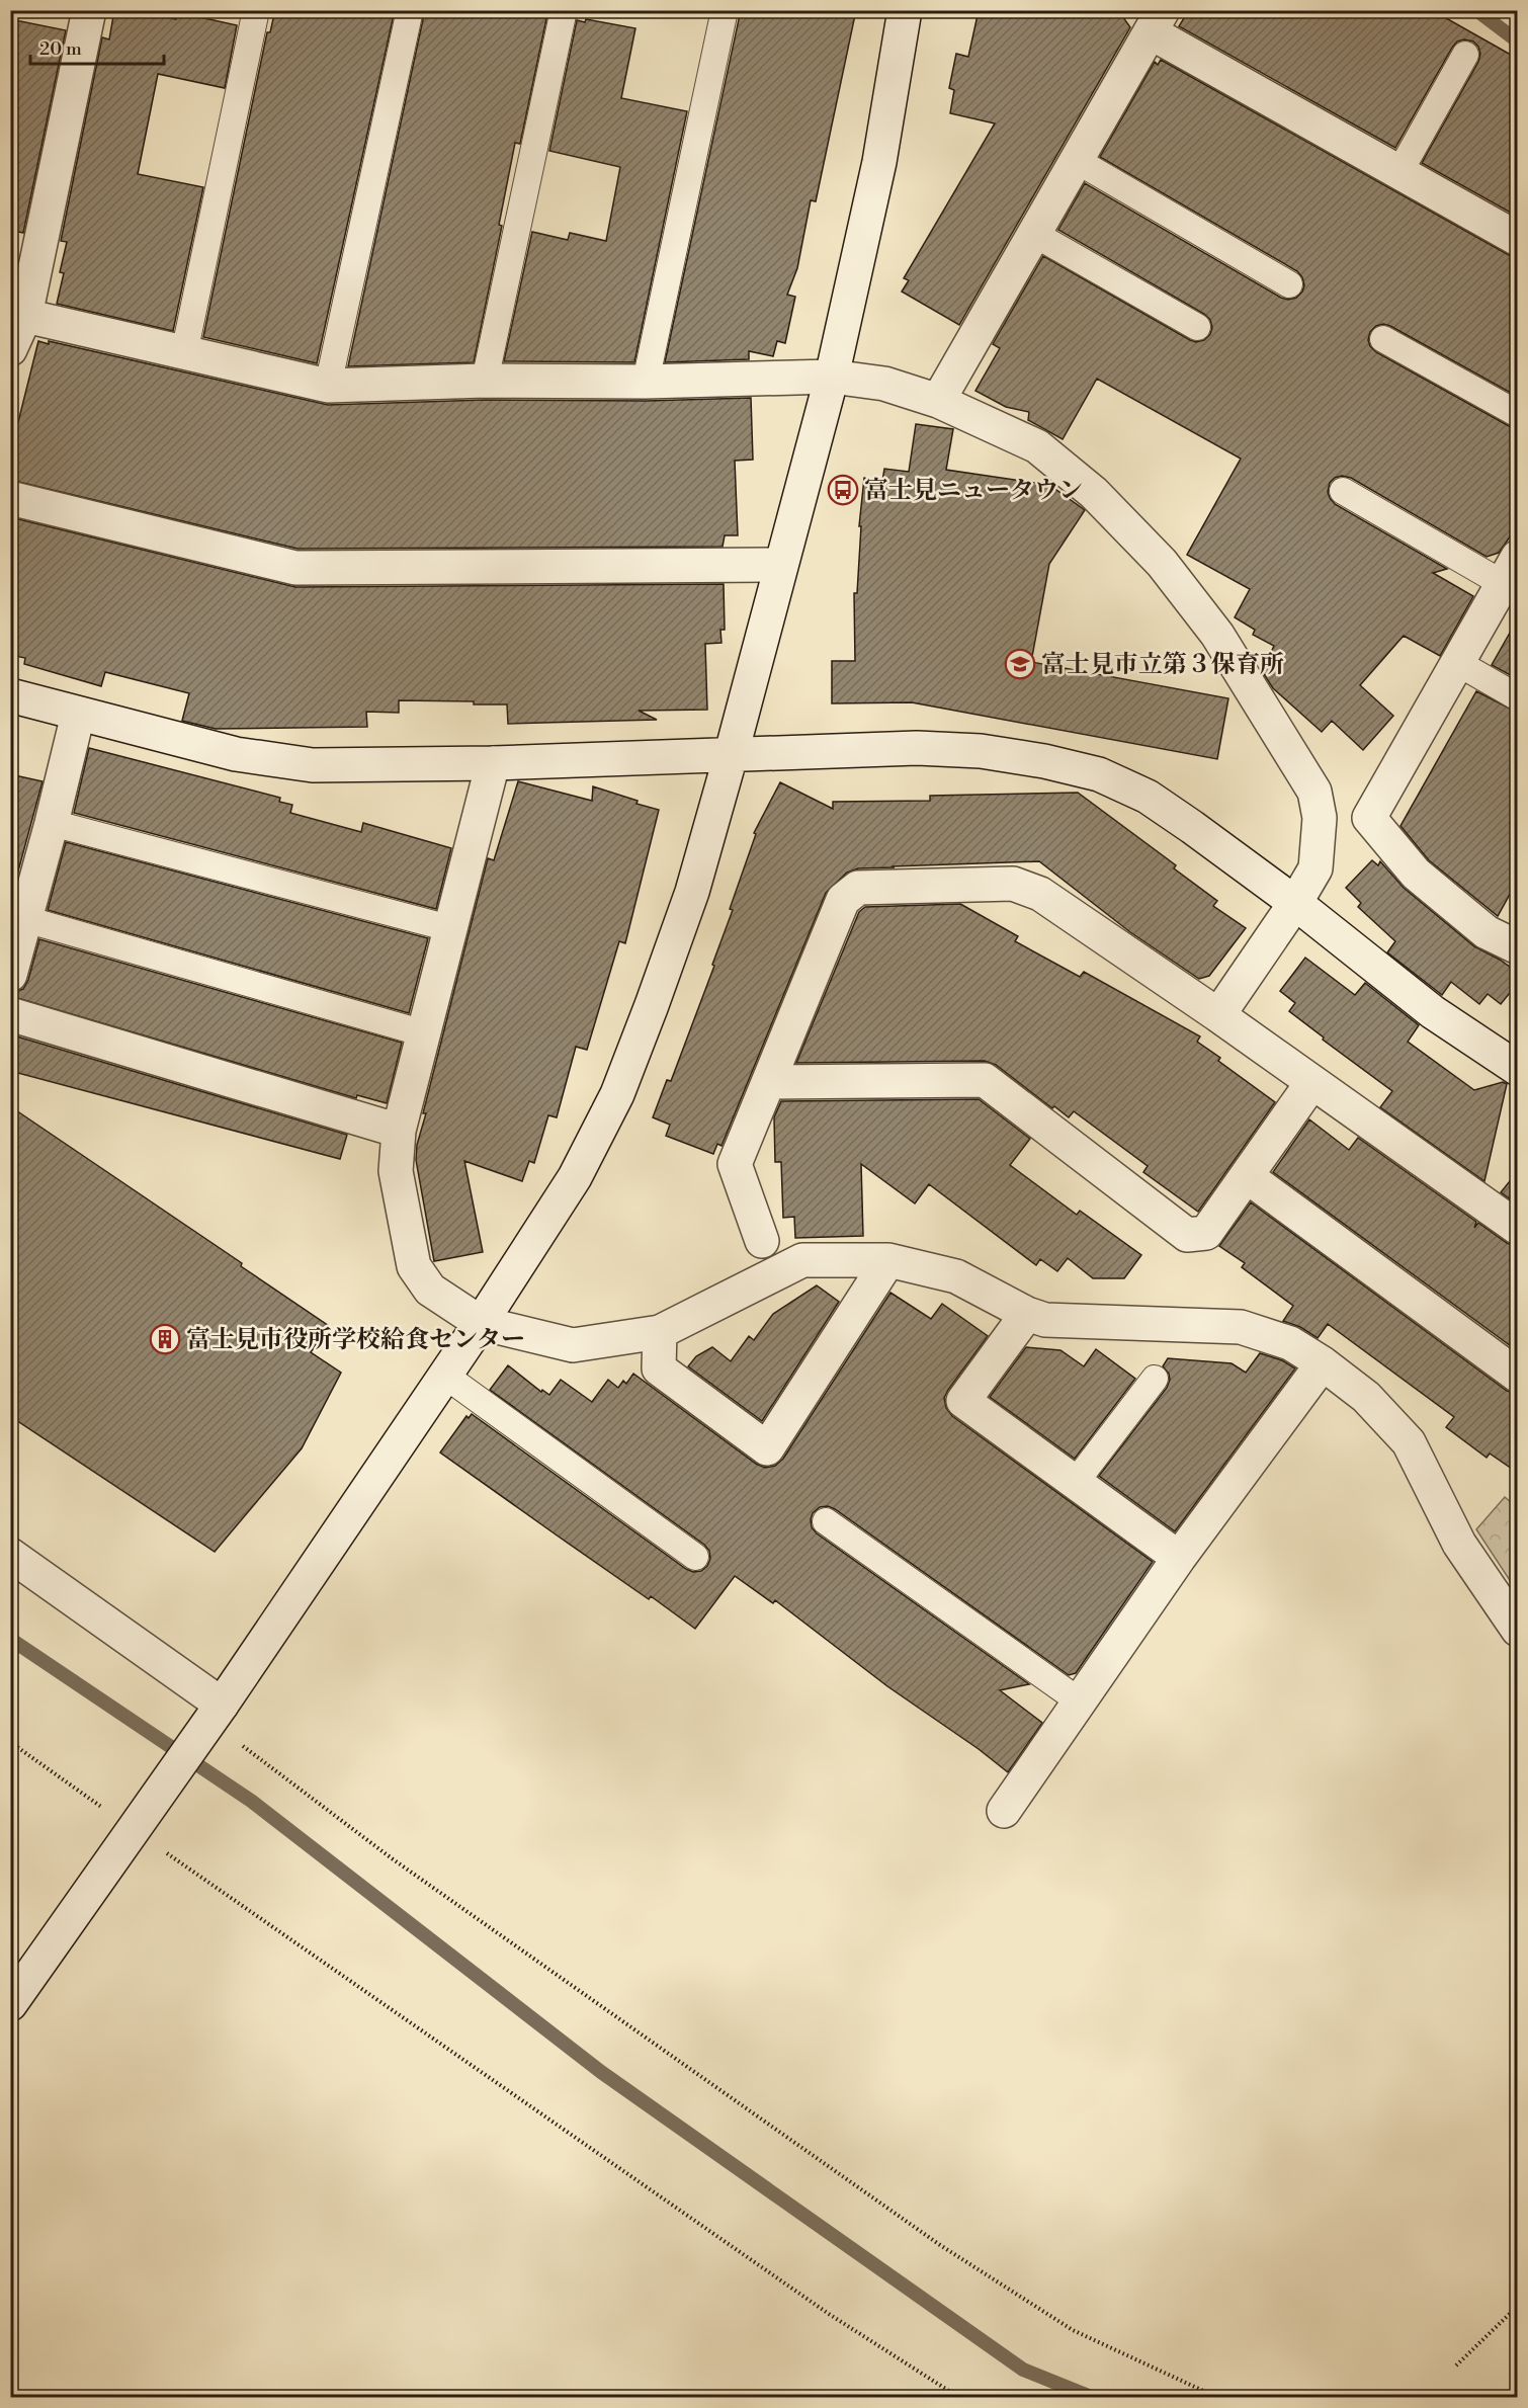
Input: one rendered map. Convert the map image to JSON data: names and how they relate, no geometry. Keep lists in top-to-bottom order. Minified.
{"places":{"bus stop":["富士見ニュータウン"],"school or university":["富士見市立第３保育所"],"building":["富士見市役所学校給食センター"]},"scale_bar":"20 m"}
